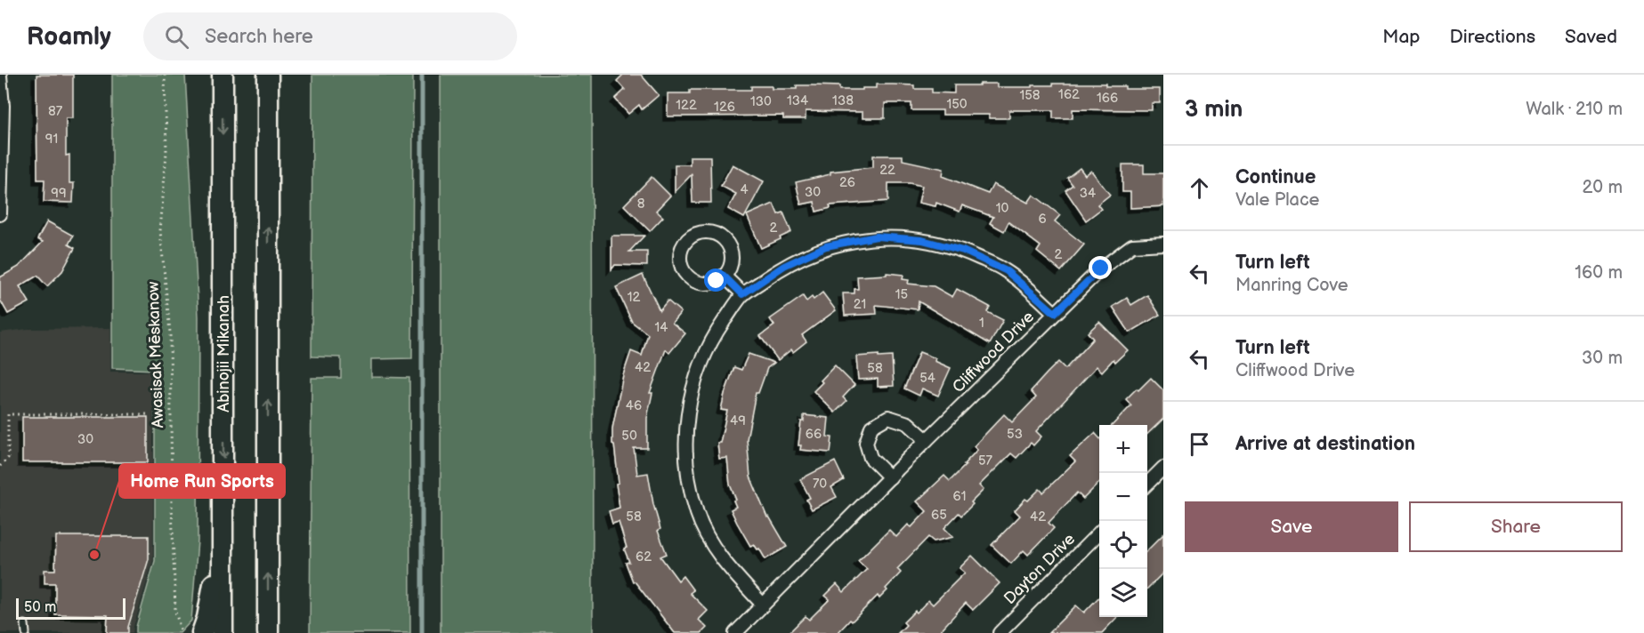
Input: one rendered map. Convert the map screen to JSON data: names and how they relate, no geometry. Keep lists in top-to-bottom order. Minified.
{"streets":{"main road":["Abinojii Mikanah"],"street":["Cliffwood Drive","Dayton Drive"],"path":["Awasisak Mēskanow"]},"places":["Home Run Sports"],"house_numbers":["162","158","166","134","138","130","150","122","126","87","91","22","26","4","30","99","34","8","10","6","2","2","15","12","21","1","14","42","58","54","46","49","66","53","50","30","57","70","61","65","58","42","62"],"scale_bar":"50 m","page":{"header":"Roamly","search":"Search here","nav":["Map","Directions","Saved"],"heading":["3 min","Walk · 210 m"],"list":[["Continue","Vale Place","20 m"],["Turn left","Manring Cove","160 m"],["Turn left","Cliffwood Drive","30 m"],"Arrive at destination"],"map_buttons":["+","−"],"buttons":["Save","Share"],"scale":"50 m"}}
